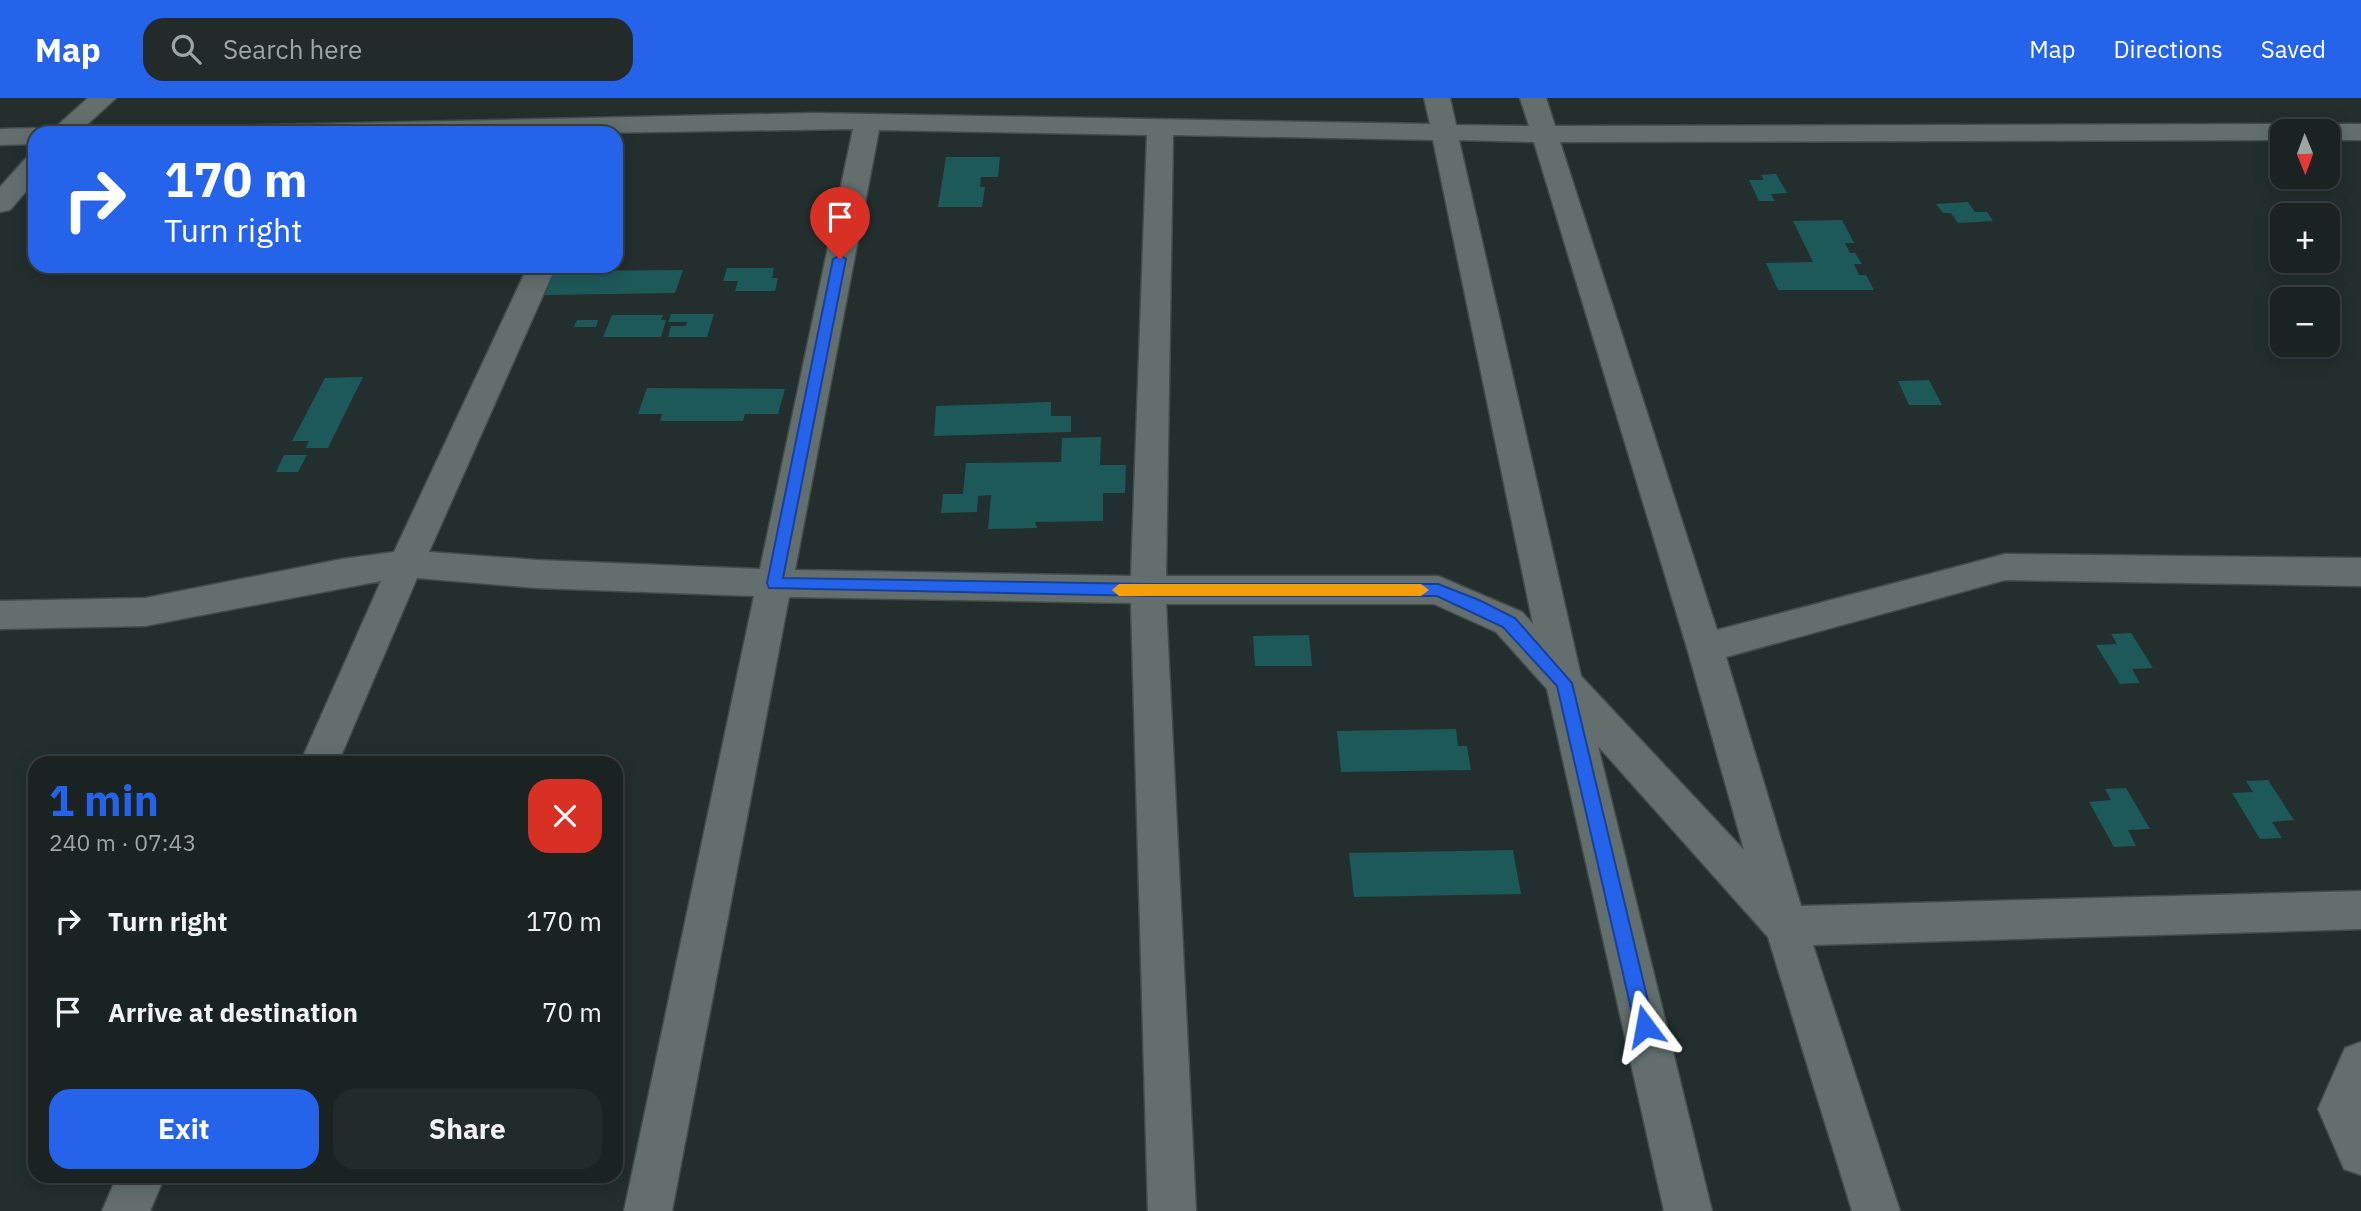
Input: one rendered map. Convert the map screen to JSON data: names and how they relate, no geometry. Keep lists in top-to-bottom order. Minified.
{"north":"bottom","page":{"header":"Map","search":"Search here","nav":["Map","Directions","Saved"],"map_buttons":["+","−"],"turn":["170 m","Turn right"],"heading":["1 min","240 m · 07:43"],"list":[{"name":"Turn right","value":"170 m"},{"name":"Arrive at destination","value":"70 m"}],"buttons":["Exit","Share"]}}
